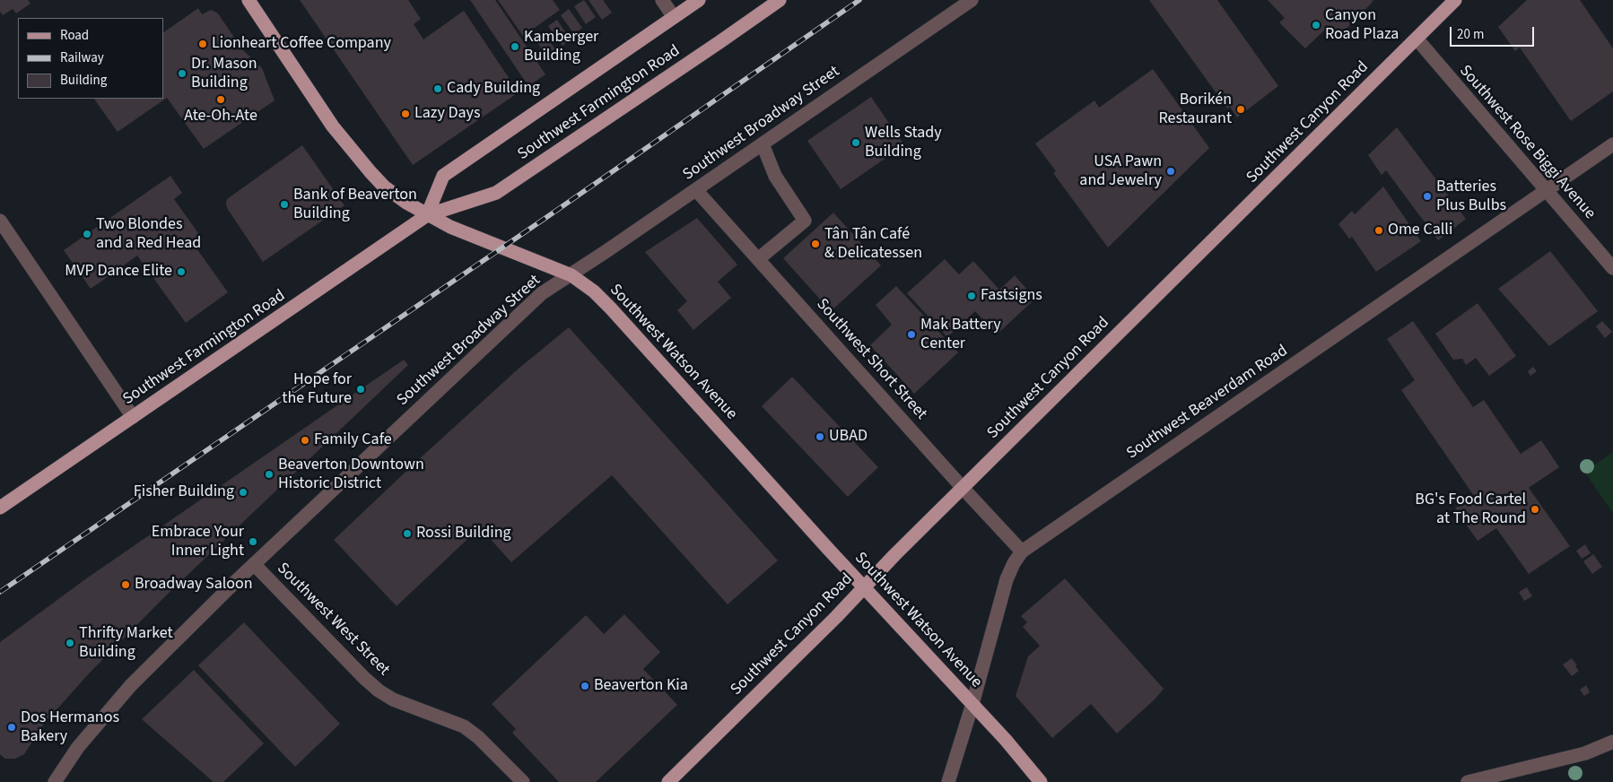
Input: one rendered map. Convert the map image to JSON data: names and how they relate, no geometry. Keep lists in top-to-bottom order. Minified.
{"streets":{"main road":["Southwest Farmington Road","Southwest Canyon Road","Southwest Watson Avenue"],"street":["Southwest Broadway Street","Southwest Rose Biggi Avenue","Southwest Short Street","Southwest Beaverdam Road","Southwest West Street"]},"crossings":[["Southwest Farmington Road","Southwest Watson Avenue"],["Southwest Canyon Road","Southwest Rose Biggi Avenue"],["Southwest Canyon Road","Southwest Watson Avenue"],["Southwest Canyon Road","Southwest Short Street"],["Southwest Broadway Street","Southwest Watson Avenue"],["Southwest Broadway Street","Southwest Short Street"],["Southwest Broadway Street","Southwest West Street"],["Southwest Rose Biggi Avenue","Southwest Beaverdam Road"],["Southwest Watson Avenue","Southwest Beaverdam Road"],["Southwest Short Street","Southwest Beaverdam Road"]],"places":["Canyon Road Plaza","Lionheart Coffee Company","Kamberger Building","Dr. Mason Building","Cady Building","Ate-Oh-Ate","Borikén Restaurant","Lazy Days","Wells Stady Building","USA Pawn and Jewelry","Batteries Plus Bulbs","Bank of Beaverton Building","Ome Calli","Two Blondes and a Red Head","Tân Tân Café & Delicatessen","MVP Dance Elite","Fastsigns","Mak Battery Center","Hope for the Future","UBAD","Family Cafe","Beaverton Downtown Historic District","Fisher Building","BG's Food Cartel at The Round","Rossi Building","Embrace Your Inner Light","Broadway Saloon","Thrifty Market Building","Beaverton Kia","Dos Hermanos Bakery"],"legend":["Road","Railway","Building"],"scale_bar":"20 m"}
